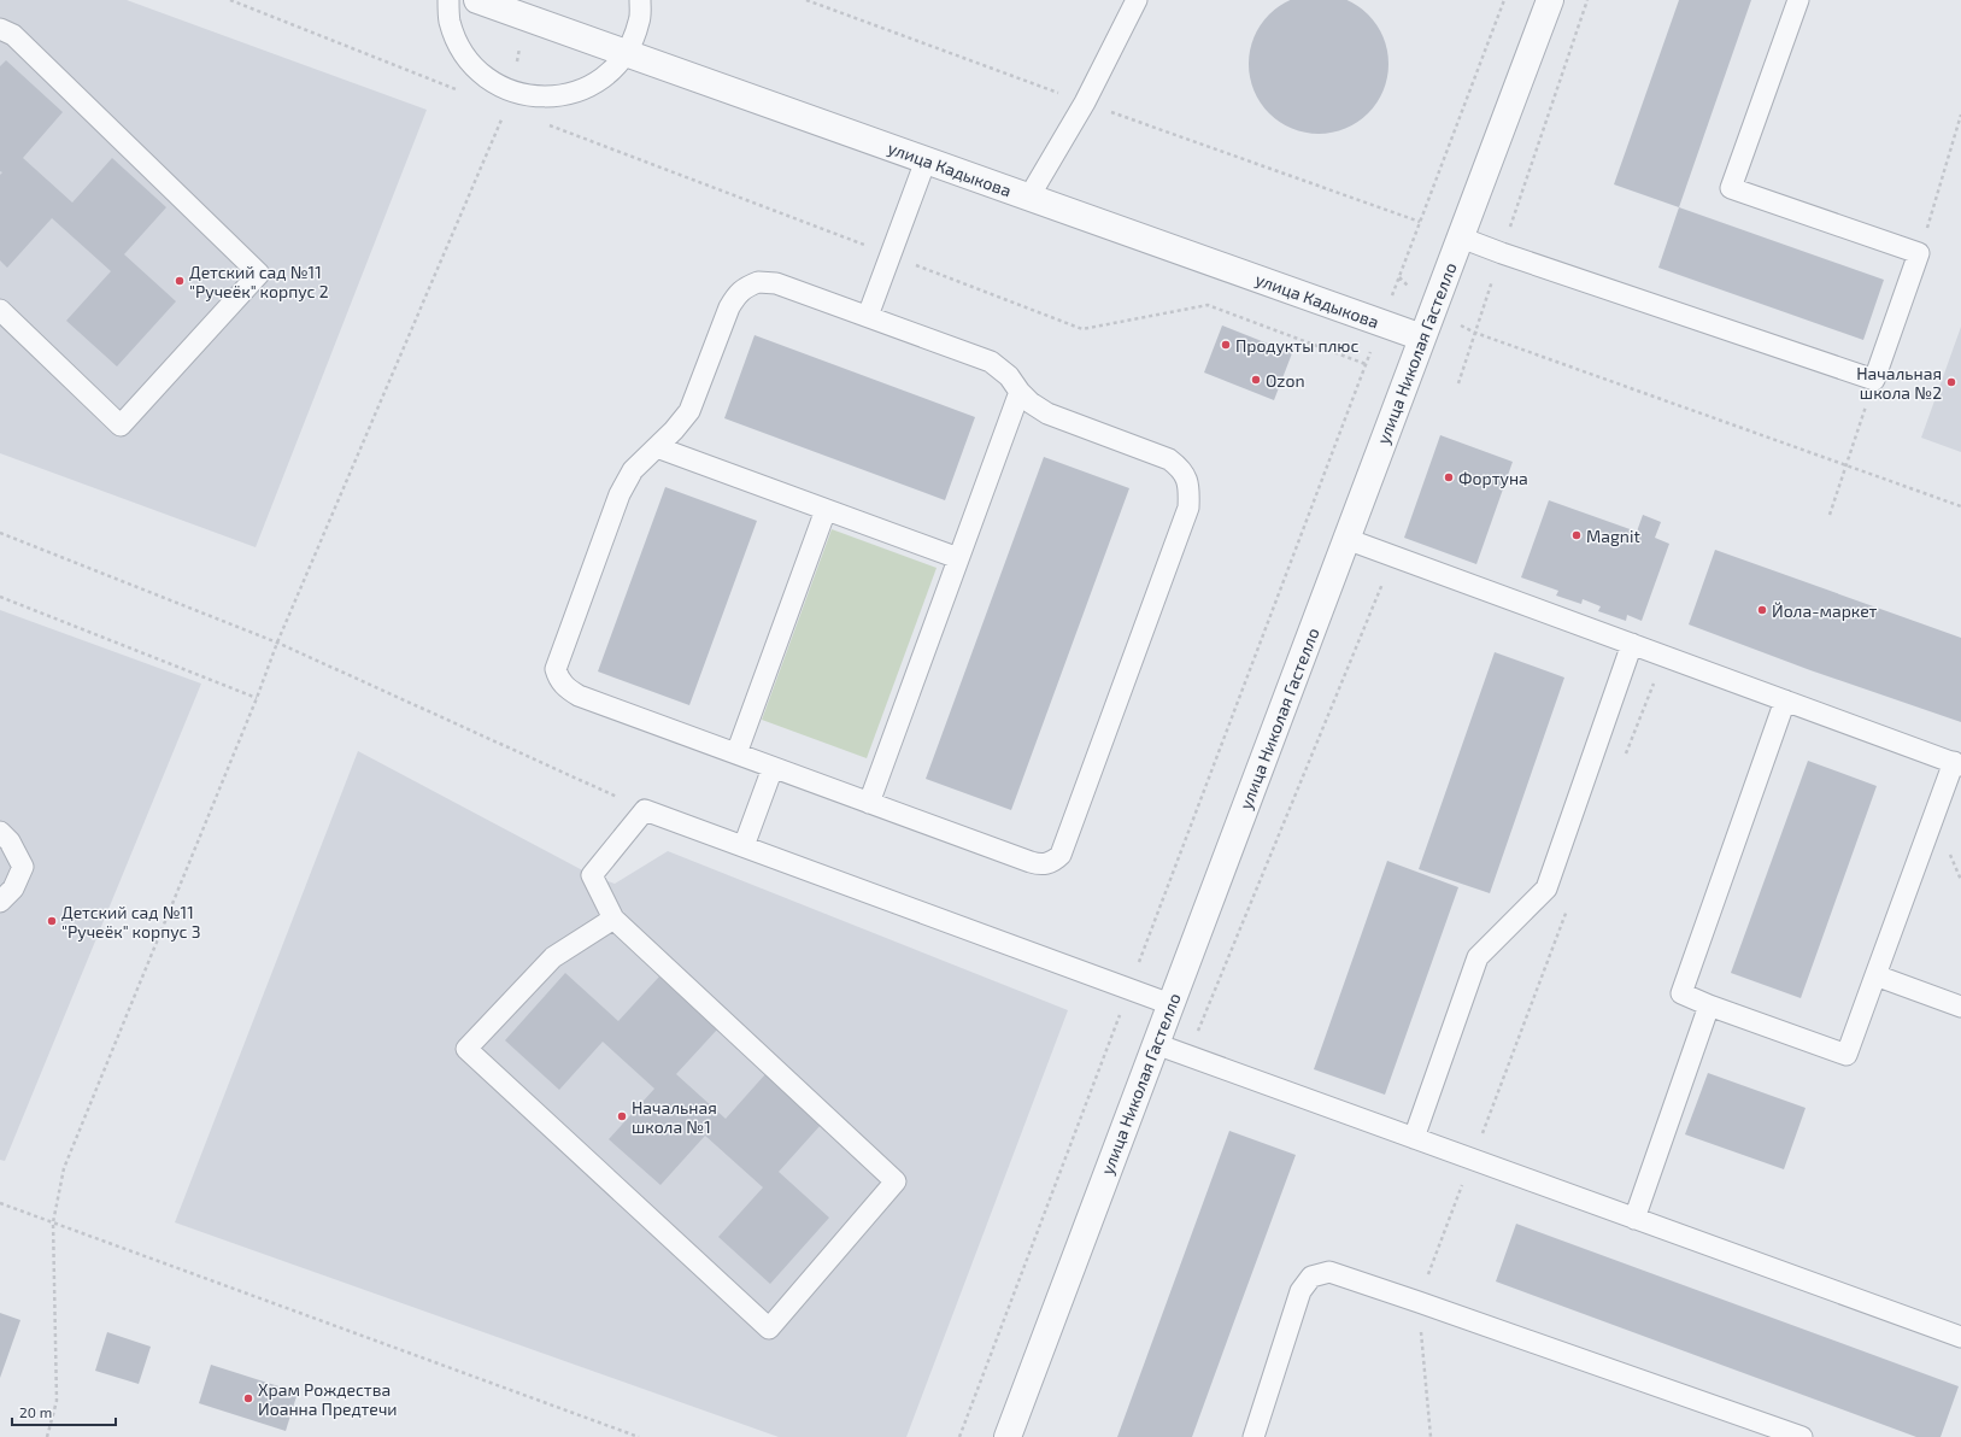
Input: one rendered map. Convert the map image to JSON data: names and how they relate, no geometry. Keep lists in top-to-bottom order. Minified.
{"streets":{"street":["улица Кадыкова","улица Николая Гастелло"]},"crossings":[["улица Кадыкова","улица Николая Гастелло"]],"places":["Детский сад №11 \"Ручеёк\" корпус 2","Продукты плюс","Ozon","Начальная школа №2","Фортуна","Magnit","Йола-маркет","Детский сад №11 \"Ручеёк\" корпус 3","Начальная школа №1","Храм Рождества Иоанна Предтечи"],"scale_bar":"20 m"}
